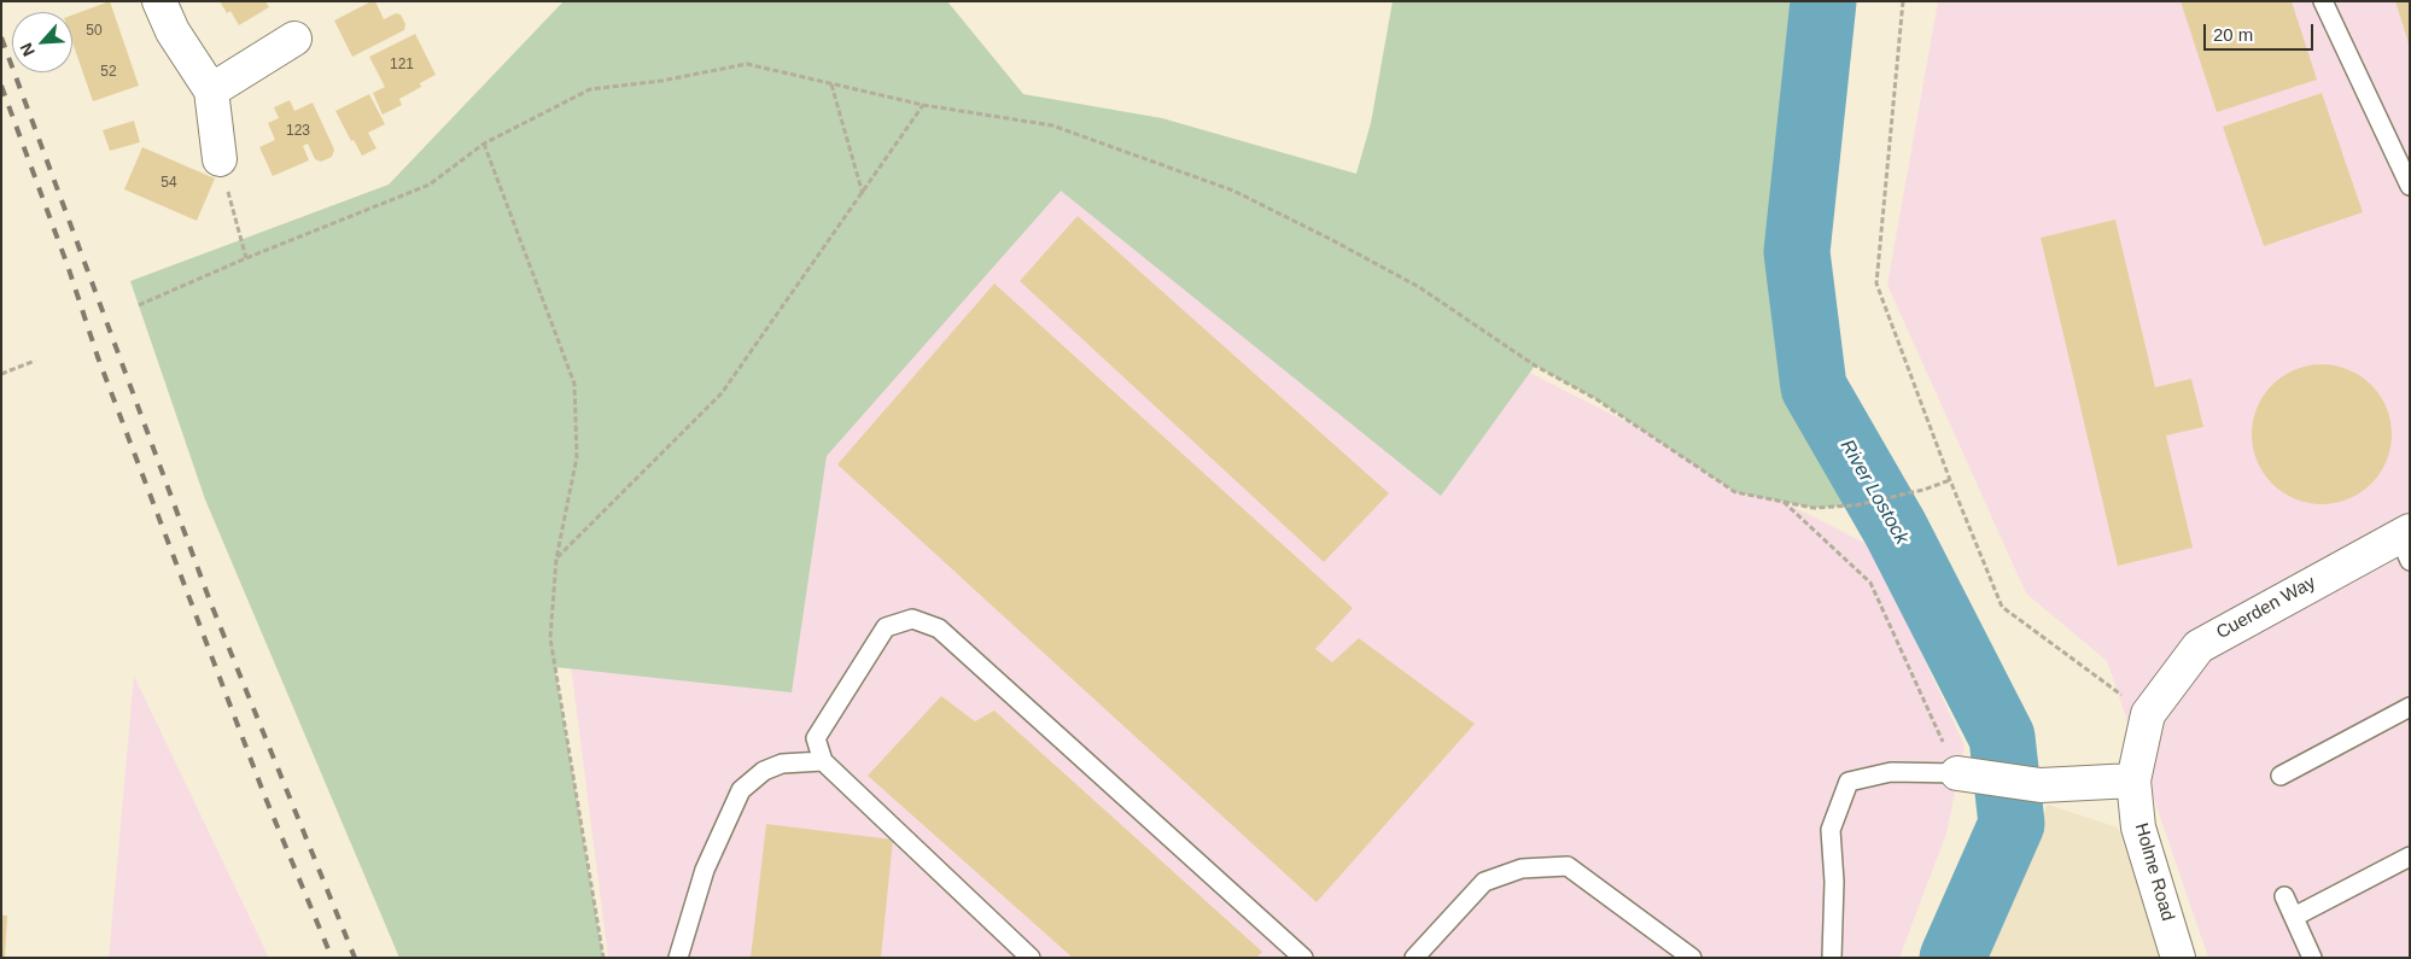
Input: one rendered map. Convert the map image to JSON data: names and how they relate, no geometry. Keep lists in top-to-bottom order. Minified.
{"streets":{"street":["Cuerden Way","Holme Road"]},"crossings":[["Cuerden Way","Holme Road"]],"water":["River Lostock"],"house_numbers":["50","121","52","123","54"],"scale_bar":"20 m","north":"bottom left"}
